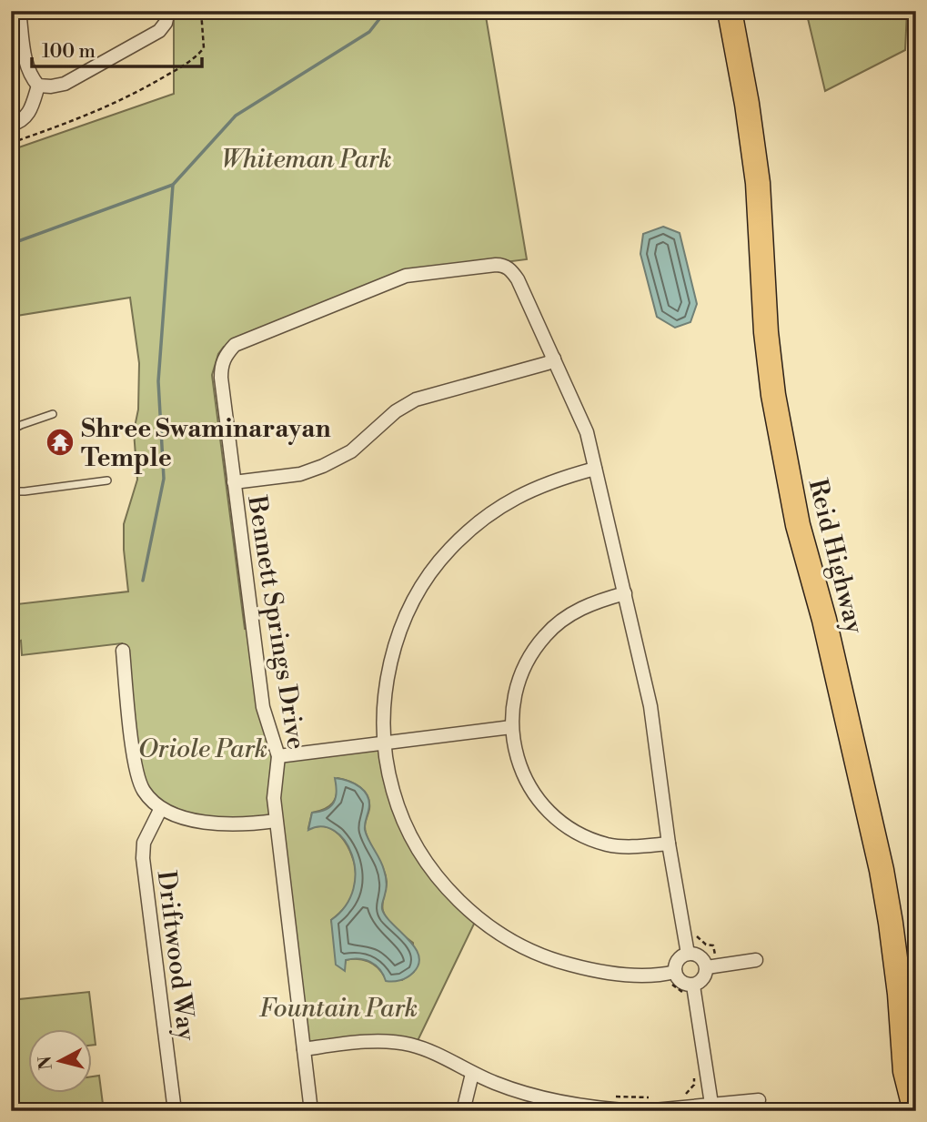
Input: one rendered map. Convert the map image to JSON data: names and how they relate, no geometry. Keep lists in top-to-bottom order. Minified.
{"streets":{"highway":["Reid Highway"],"street":["Bennett Springs Drive","Driftwood Way"]},"parks":["Whiteman Park","Oriole Park","Fountain Park"],"places":{"temple":["Shree Swaminarayan Temple"]},"scale_bar":"100 m","north":"left"}
